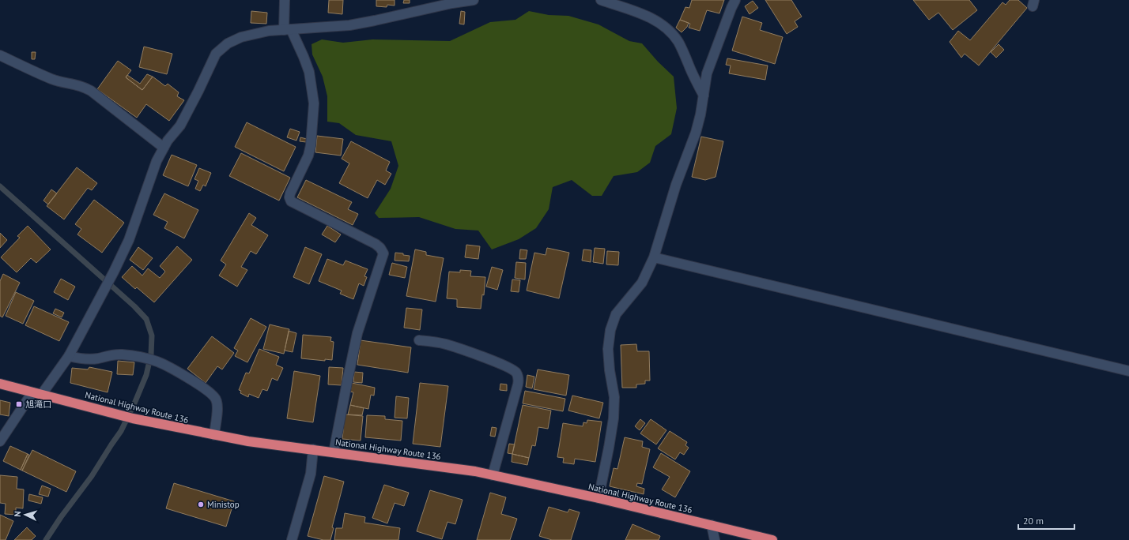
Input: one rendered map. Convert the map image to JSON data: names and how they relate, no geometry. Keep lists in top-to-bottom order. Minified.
{"streets":{"highway":["National Highway Route 136"]},"places":{"transit":["旭滝口"],"other":["Ministop"]},"scale_bar":"20 m","north":"left"}
